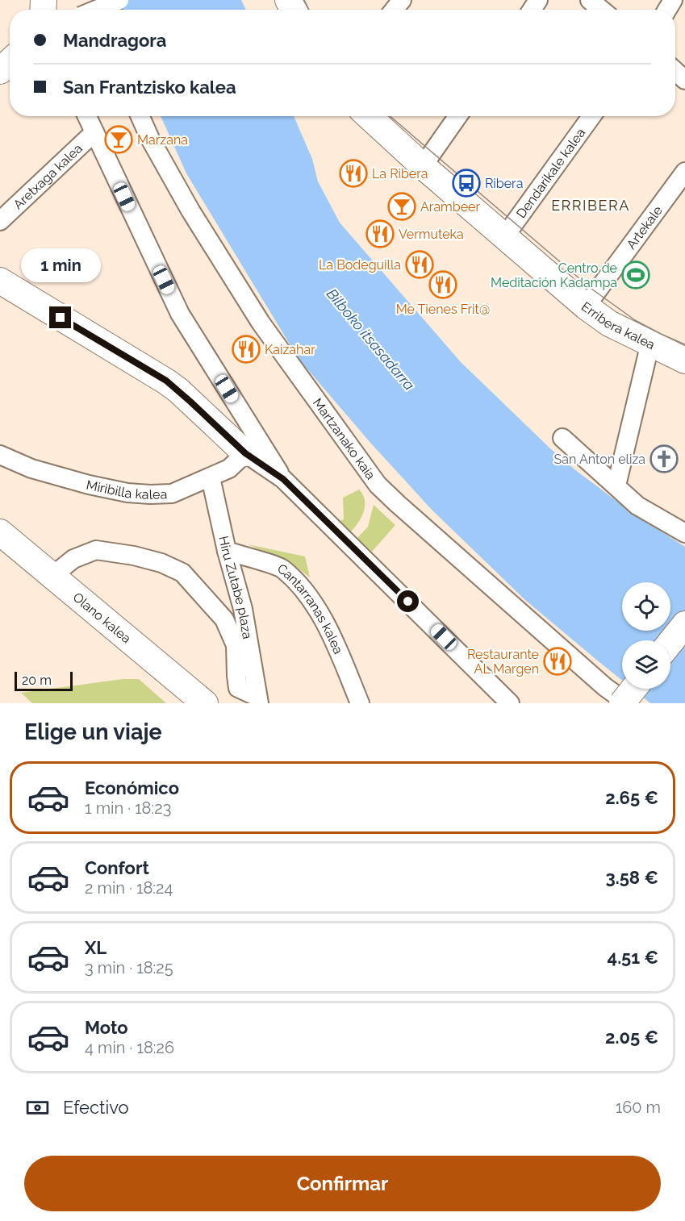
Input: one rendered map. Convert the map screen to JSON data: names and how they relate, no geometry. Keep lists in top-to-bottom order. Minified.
{"streets":{"street":["Dendarikale kalea","Aretxaga kalea","Artekale","Erribera kalea","Martzanako kaia","Miribilla kalea","Hiru Zutabe plaza","Cantarranas kalea","Olano kalea"]},"crossings":[["Dendarikale kalea","Erribera kalea"],["Artekale","Erribera kalea"],["Miribilla kalea","Hiru Zutabe plaza"],["Hiru Zutabe plaza","Cantarranas kalea"],["Hiru Zutabe plaza","Olano kalea"]],"districts":["ERRIBERA"],"water":["Bilboko itsasadarra"],"places":{"bar":["Marzana","Arambeer"],"restaurant":["La Ribera","Vermuteka","La Bodeguilla","Me Tienes Frit@","Kaizahar","Restaurante AL Margen"],"bus stop":["Ribera"],"sports":["Centro de Meditación Kadampa"],"church":["San Anton eliza"]},"scale_bar":"20 m","page":{"banner":["Mandragora","San Frantzisko kalea"],"bubble":"1 min","scale":"20 m","heading":"Elige un viaje","list":[{"name":"Económico","note":"1 min · 18:23","value":"2.65 €"},{"name":"Confort","note":"2 min · 18:24","value":"3.58 €"},{"name":"XL","note":"3 min · 18:25","value":"4.51 €"},{"name":"Moto","note":"4 min · 18:26","value":"2.05 €"}],"pay":["Efectivo","160 m"],"buttons":"Confirmar"}}
